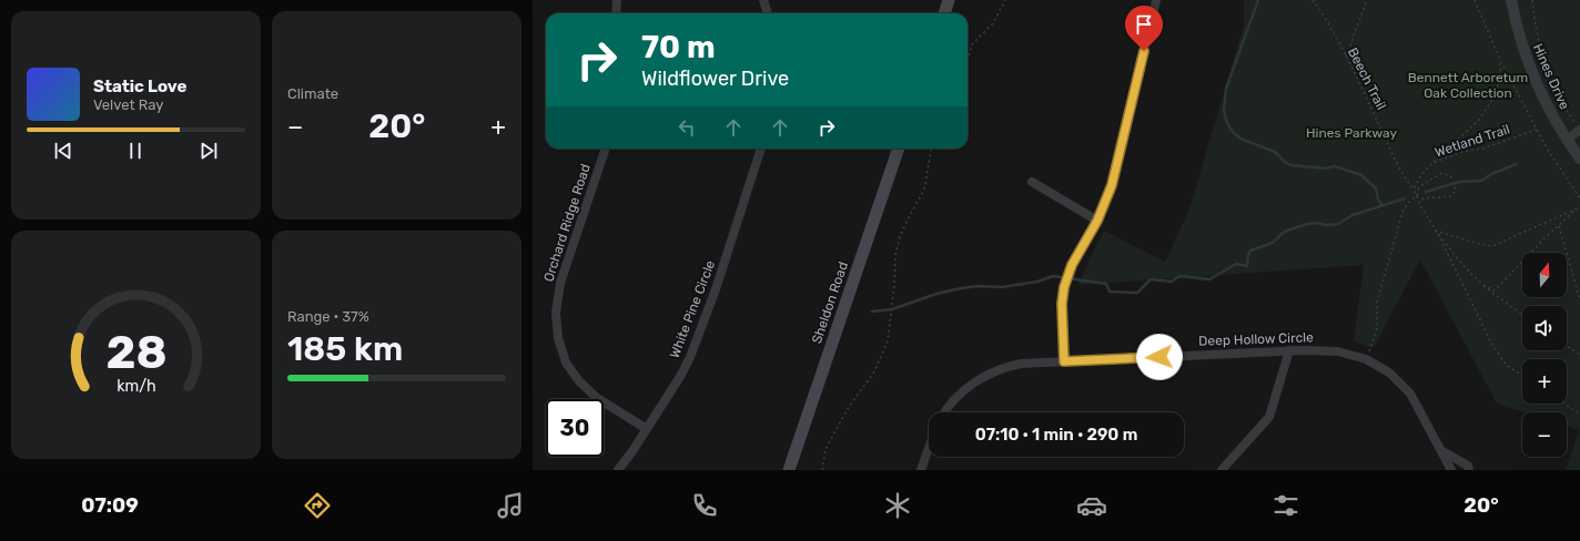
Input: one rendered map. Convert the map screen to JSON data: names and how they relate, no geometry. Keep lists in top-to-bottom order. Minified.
{"streets":{"main road":["Sheldon Road"],"street":["Hines Drive","Orchard Ridge Road","White Pine Circle","Deep Hollow Circle"],"path":["Beech Trail","Wetland Trail"]},"crossings":[["Beech Trail","Wetland Trail"],["Orchard Ridge Road","White Pine Circle"]],"parks":["Bennett Arboretum Oak Collection","Hines Parkway"],"north":"top","page":{"tile":["Climate",["Range · 37%","185 km"]],"turn":["70 m","Wildflower Drive"],"song":["Static Love","Velvet Ray"],"heat":["−","20°","+"],"map_buttons":["+","−"],"limit":"30","trip":"07:10 · 1 min · 290 m","tabs":["07:09","20°"],"gauge":["28","km/h"]}}
